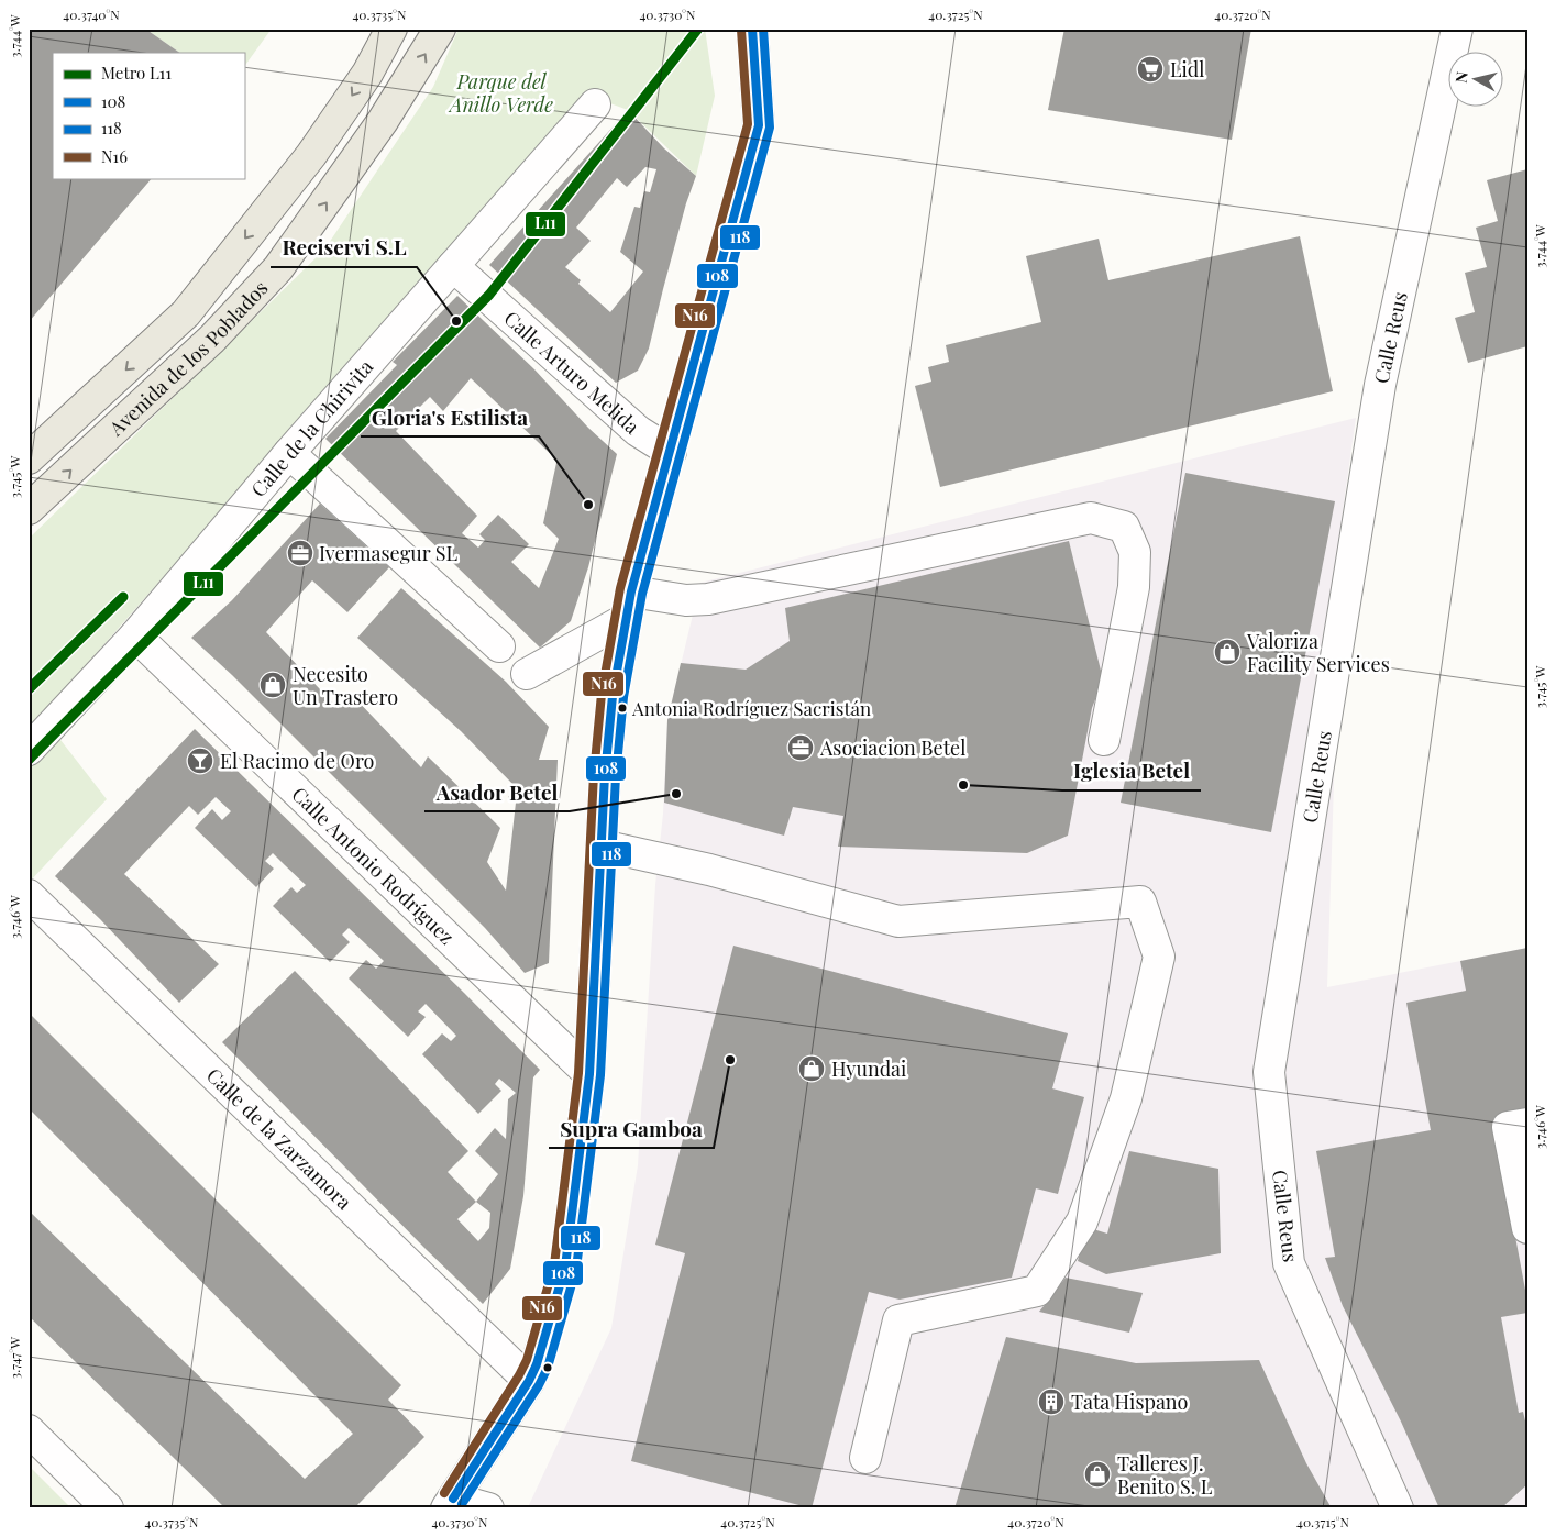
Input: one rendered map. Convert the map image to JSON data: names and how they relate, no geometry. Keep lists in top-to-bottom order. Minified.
{"streets":{"main road":["Avenida de los Poblados"],"street":["Calle Reus","Calle Arturo Melida","Calle de la Chirivita","Calle Antonio Rodríguez","Calle de la Zarzamora"]},"crossings":[["Calle Arturo Melida","Calle de la Chirivita"],["Calle de la Chirivita","Calle Antonio Rodríguez"]],"parks":["Parque del Anillo Verde"],"places":{"supermarket":["Lidl"],"other":["Reciservi S.L","Gloria's Estilista","Antonia Rodríguez Sacristán","Iglesia Betel","Asador Betel","Supra Gamboa"],"office":["Ivermasegur SL","Asociacion Betel"],"shop":["Valoriza Facility Services","Necesito Un Trastero","Hyundai","Talleres J. Benito S. L"],"bar":["El Racimo de Oro"],"building":["Tata Hispano"]},"lines":["metro line L11","transit line 108","transit line 118","transit line N16"],"legend":["Metro L11","108","118","N16"],"north":"left","coordinates":["40.3740°N","40.3735°N","40.3730°N","40.3725°N","40.3720°N","3.744°W","3.745°W","3.746°W","3.747°W","40.3715°N"]}
